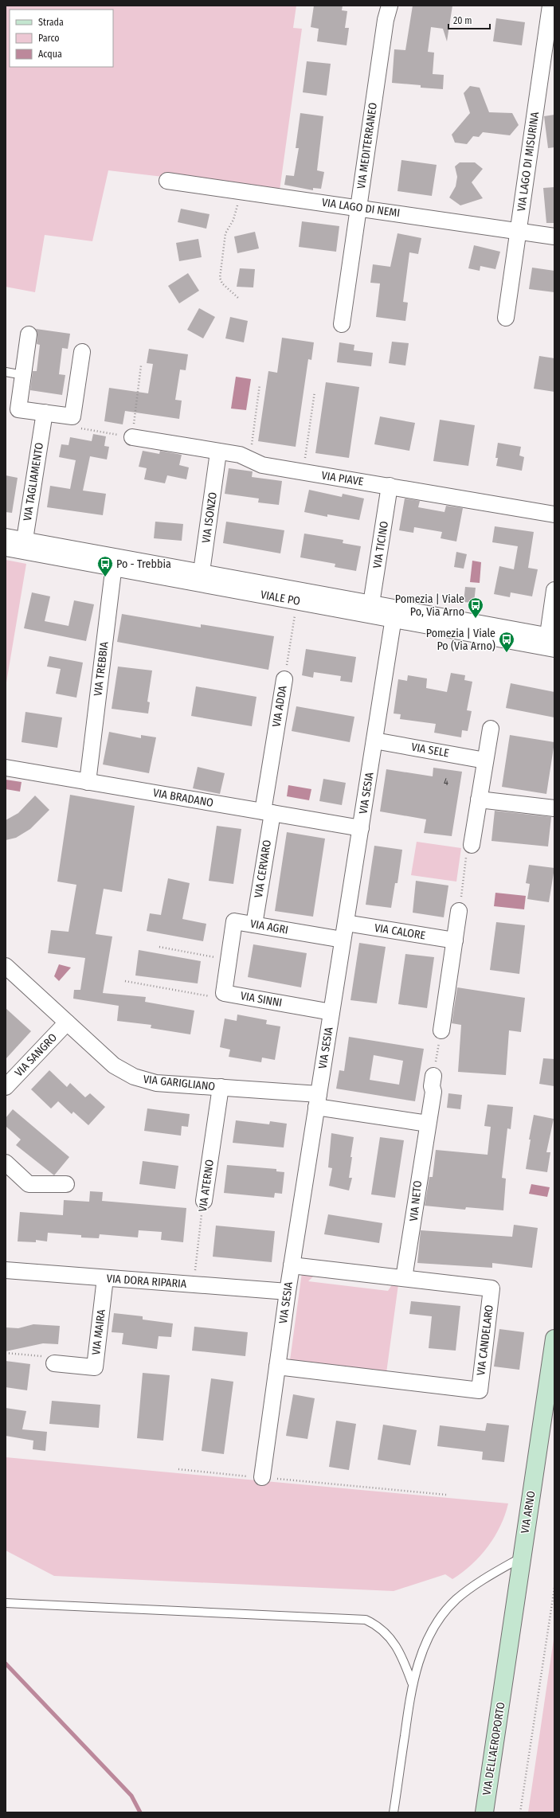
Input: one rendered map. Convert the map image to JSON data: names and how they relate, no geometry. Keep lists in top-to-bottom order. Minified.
{"streets":{"street":["VIA MEDITERRANEO","VIA LAGO DI MISURINA","VIA LAGO DI NEMI","VIA PIAVE","VIA TAGLIAMENTO","VIA ISONZO","VIA TICINO","VIALE PO","VIA TREBBIA","VIA ADDA","VIA SELE","VIA SESIA","VIA BRADANO","VIA CERVARO","VIA AGRI","VIA CALORE","VIA SINNI","VIA SANGRO","VIA GARIGLIANO","VIA ATERNO","VIA NETO","VIA DORA RIPARIA","VIA MAIRA","VIA CANDELARO","VIA ARNO","VIA DELL'AEROPORTO"]},"crossings":[["VIA MEDITERRANEO","VIA LAGO DI NEMI"],["VIA LAGO DI MISURINA","VIA LAGO DI NEMI"],["VIA PIAVE","VIA ISONZO"],["VIA PIAVE","VIA TICINO"],["VIA TAGLIAMENTO","VIALE PO"],["VIA ISONZO","VIALE PO"],["VIA TICINO","VIALE PO"],["VIALE PO","VIA TREBBIA"],["VIALE PO","VIA ADDA"],["VIALE PO","VIA SESIA"],["VIA TREBBIA","VIA BRADANO"],["VIA ADDA","VIA BRADANO"],["VIA ADDA","VIA CERVARO"],["VIA SELE","VIA SESIA"],["VIA SESIA","VIA BRADANO"],["VIA SESIA","VIA AGRI"],["VIA SESIA","VIA CALORE"],["VIA SESIA","VIA SINNI"],["VIA SESIA","VIA GARIGLIANO"],["VIA SESIA","VIA DORA RIPARIA"],["VIA SESIA","VIA CANDELARO"],["VIA BRADANO","VIA CERVARO"],["VIA CERVARO","VIA AGRI"],["VIA SANGRO","VIA GARIGLIANO"],["VIA GARIGLIANO","VIA ATERNO"],["VIA ATERNO","VIA DORA RIPARIA"],["VIA NETO","VIA CANDELARO"],["VIA DORA RIPARIA","VIA MAIRA"],["VIA ARNO","VIA DELL'AEROPORTO"]],"places":{"bus stop":["Po - Trebbia","Pomezia | Viale Po, Via Arno","Pomezia | Viale Po (Via Arno)"]},"house_numbers":["4"],"legend":["Strada","Parco","Acqua"],"scale_bar":"20 m"}
